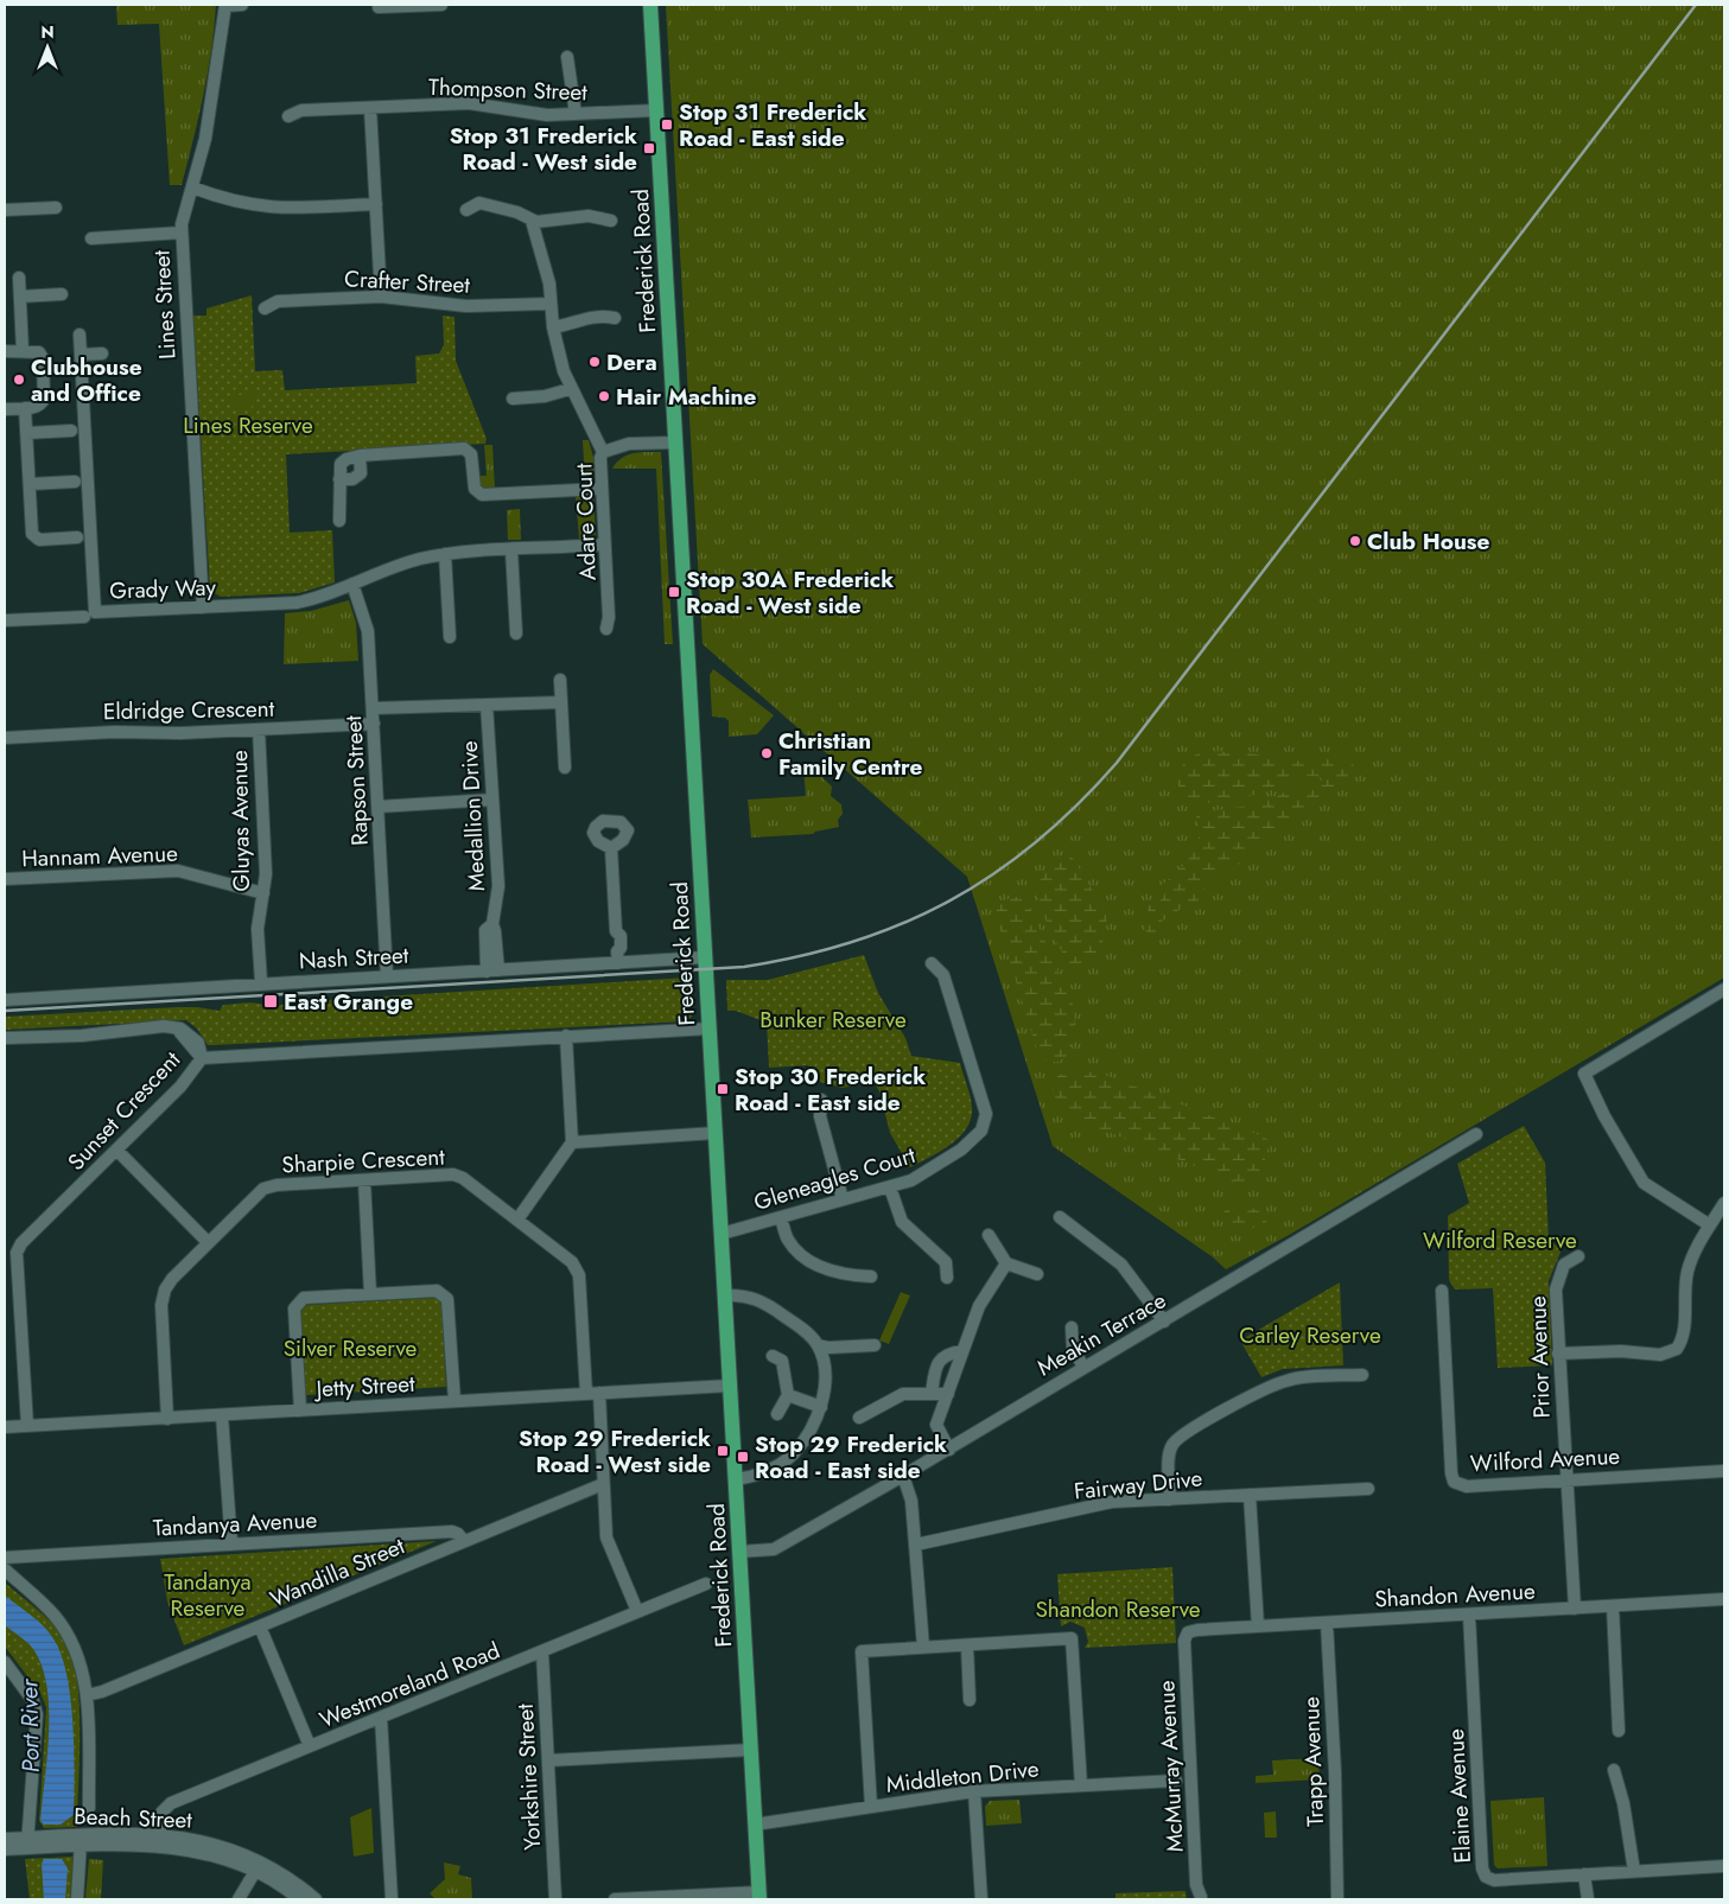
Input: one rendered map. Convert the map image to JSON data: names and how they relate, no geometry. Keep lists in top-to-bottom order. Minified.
{"streets":{"main road":["Frederick Road"],"street":["Thompson Street","Crafter Street","Lines Street","Adare Court","Grady Way","Eldridge Crescent","Rapson Street","Medallion Drive","Gluyas Avenue","Hannam Avenue","Nash Street","Sunset Crescent","Sharpie Crescent","Gleneagles Court","Meakin Terrace","Prior Avenue","Jetty Street","Wilford Avenue","Fairway Drive","Tandanya Avenue","Wandilla Street","Shandon Avenue","Westmoreland Road","Trapp Avenue","McMurray Avenue","Middleton Drive","Yorkshire Street","Elaine Avenue","Beach Street"]},"crossings":[["Thompson Street","Frederick Road"],["Frederick Road","Adare Court"],["Frederick Road","Nash Street"],["Frederick Road","Sunset Crescent"],["Frederick Road","Gleneagles Court"],["Frederick Road","Meakin Terrace"],["Frederick Road","Jetty Street"],["Frederick Road","Middleton Drive"],["Lines Street","Grady Way"],["Adare Court","Grady Way"],["Grady Way","Rapson Street"],["Eldridge Crescent","Rapson Street"],["Eldridge Crescent","Gluyas Avenue"],["Rapson Street","Nash Street"],["Medallion Drive","Nash Street"],["Gluyas Avenue","Hannam Avenue"],["Gluyas Avenue","Nash Street"],["Sunset Crescent","Jetty Street"],["Sharpie Crescent","Jetty Street"],["Sharpie Crescent","Wandilla Street"],["Sharpie Crescent","Westmoreland Road"],["Prior Avenue","Wilford Avenue"],["Prior Avenue","Shandon Avenue"],["Tandanya Avenue","Wandilla Street"],["Shandon Avenue","Trapp Avenue"],["Shandon Avenue","McMurray Avenue"],["Shandon Avenue","Elaine Avenue"],["Westmoreland Road","Yorkshire Street"],["Westmoreland Road","Beach Street"]],"water":["Port River"],"parks":["Lines Reserve","Bunker Reserve","Wilford Reserve","Carley Reserve","Silver Reserve","Tandanya Reserve","Shandon Reserve"],"places":{"transit":["Stop 31 Frederick Road - East side","Stop 31 Frederick Road - West side","Stop 30A Frederick Road - West side","East Grange","Stop 30 Frederick Road - East side","Stop 29 Frederick Road - West side","Stop 29 Frederick Road - East side"],"other":["Dera","Clubhouse and Office","Hair Machine","Club House","Christian Family Centre"]},"north":"top"}
